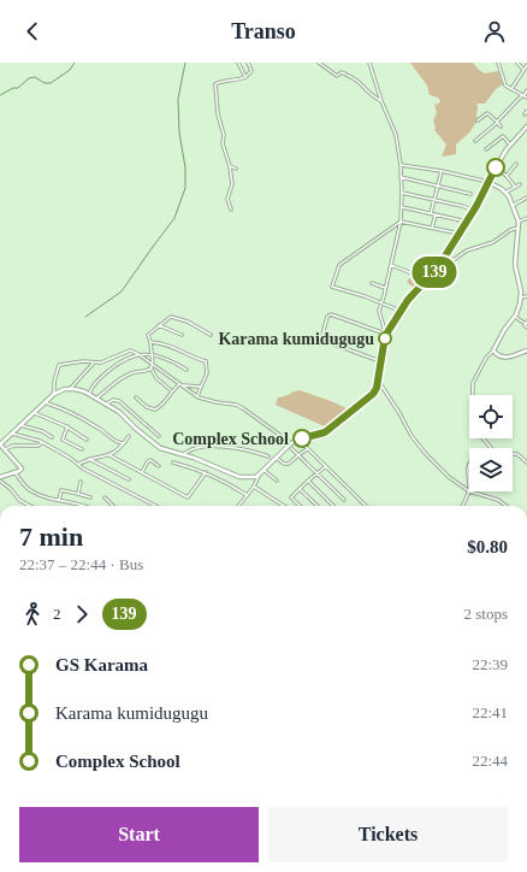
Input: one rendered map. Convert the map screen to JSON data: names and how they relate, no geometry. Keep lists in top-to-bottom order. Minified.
{"places":["Karama kumidugugu","Complex School"],"lines":["bus line 139"],"page":{"header":"Transo","on_map":"139","heading":["7 min","22:37 – 22:44 · Bus","$0.80"],"legs":["2","139","2 stops"],"list":[{"name":"GS Karama","value":"22:39"},{"name":"Karama kumidugugu","value":"22:41"},{"name":"Complex School","value":"22:44"}],"buttons":["Start","Tickets"]}}
